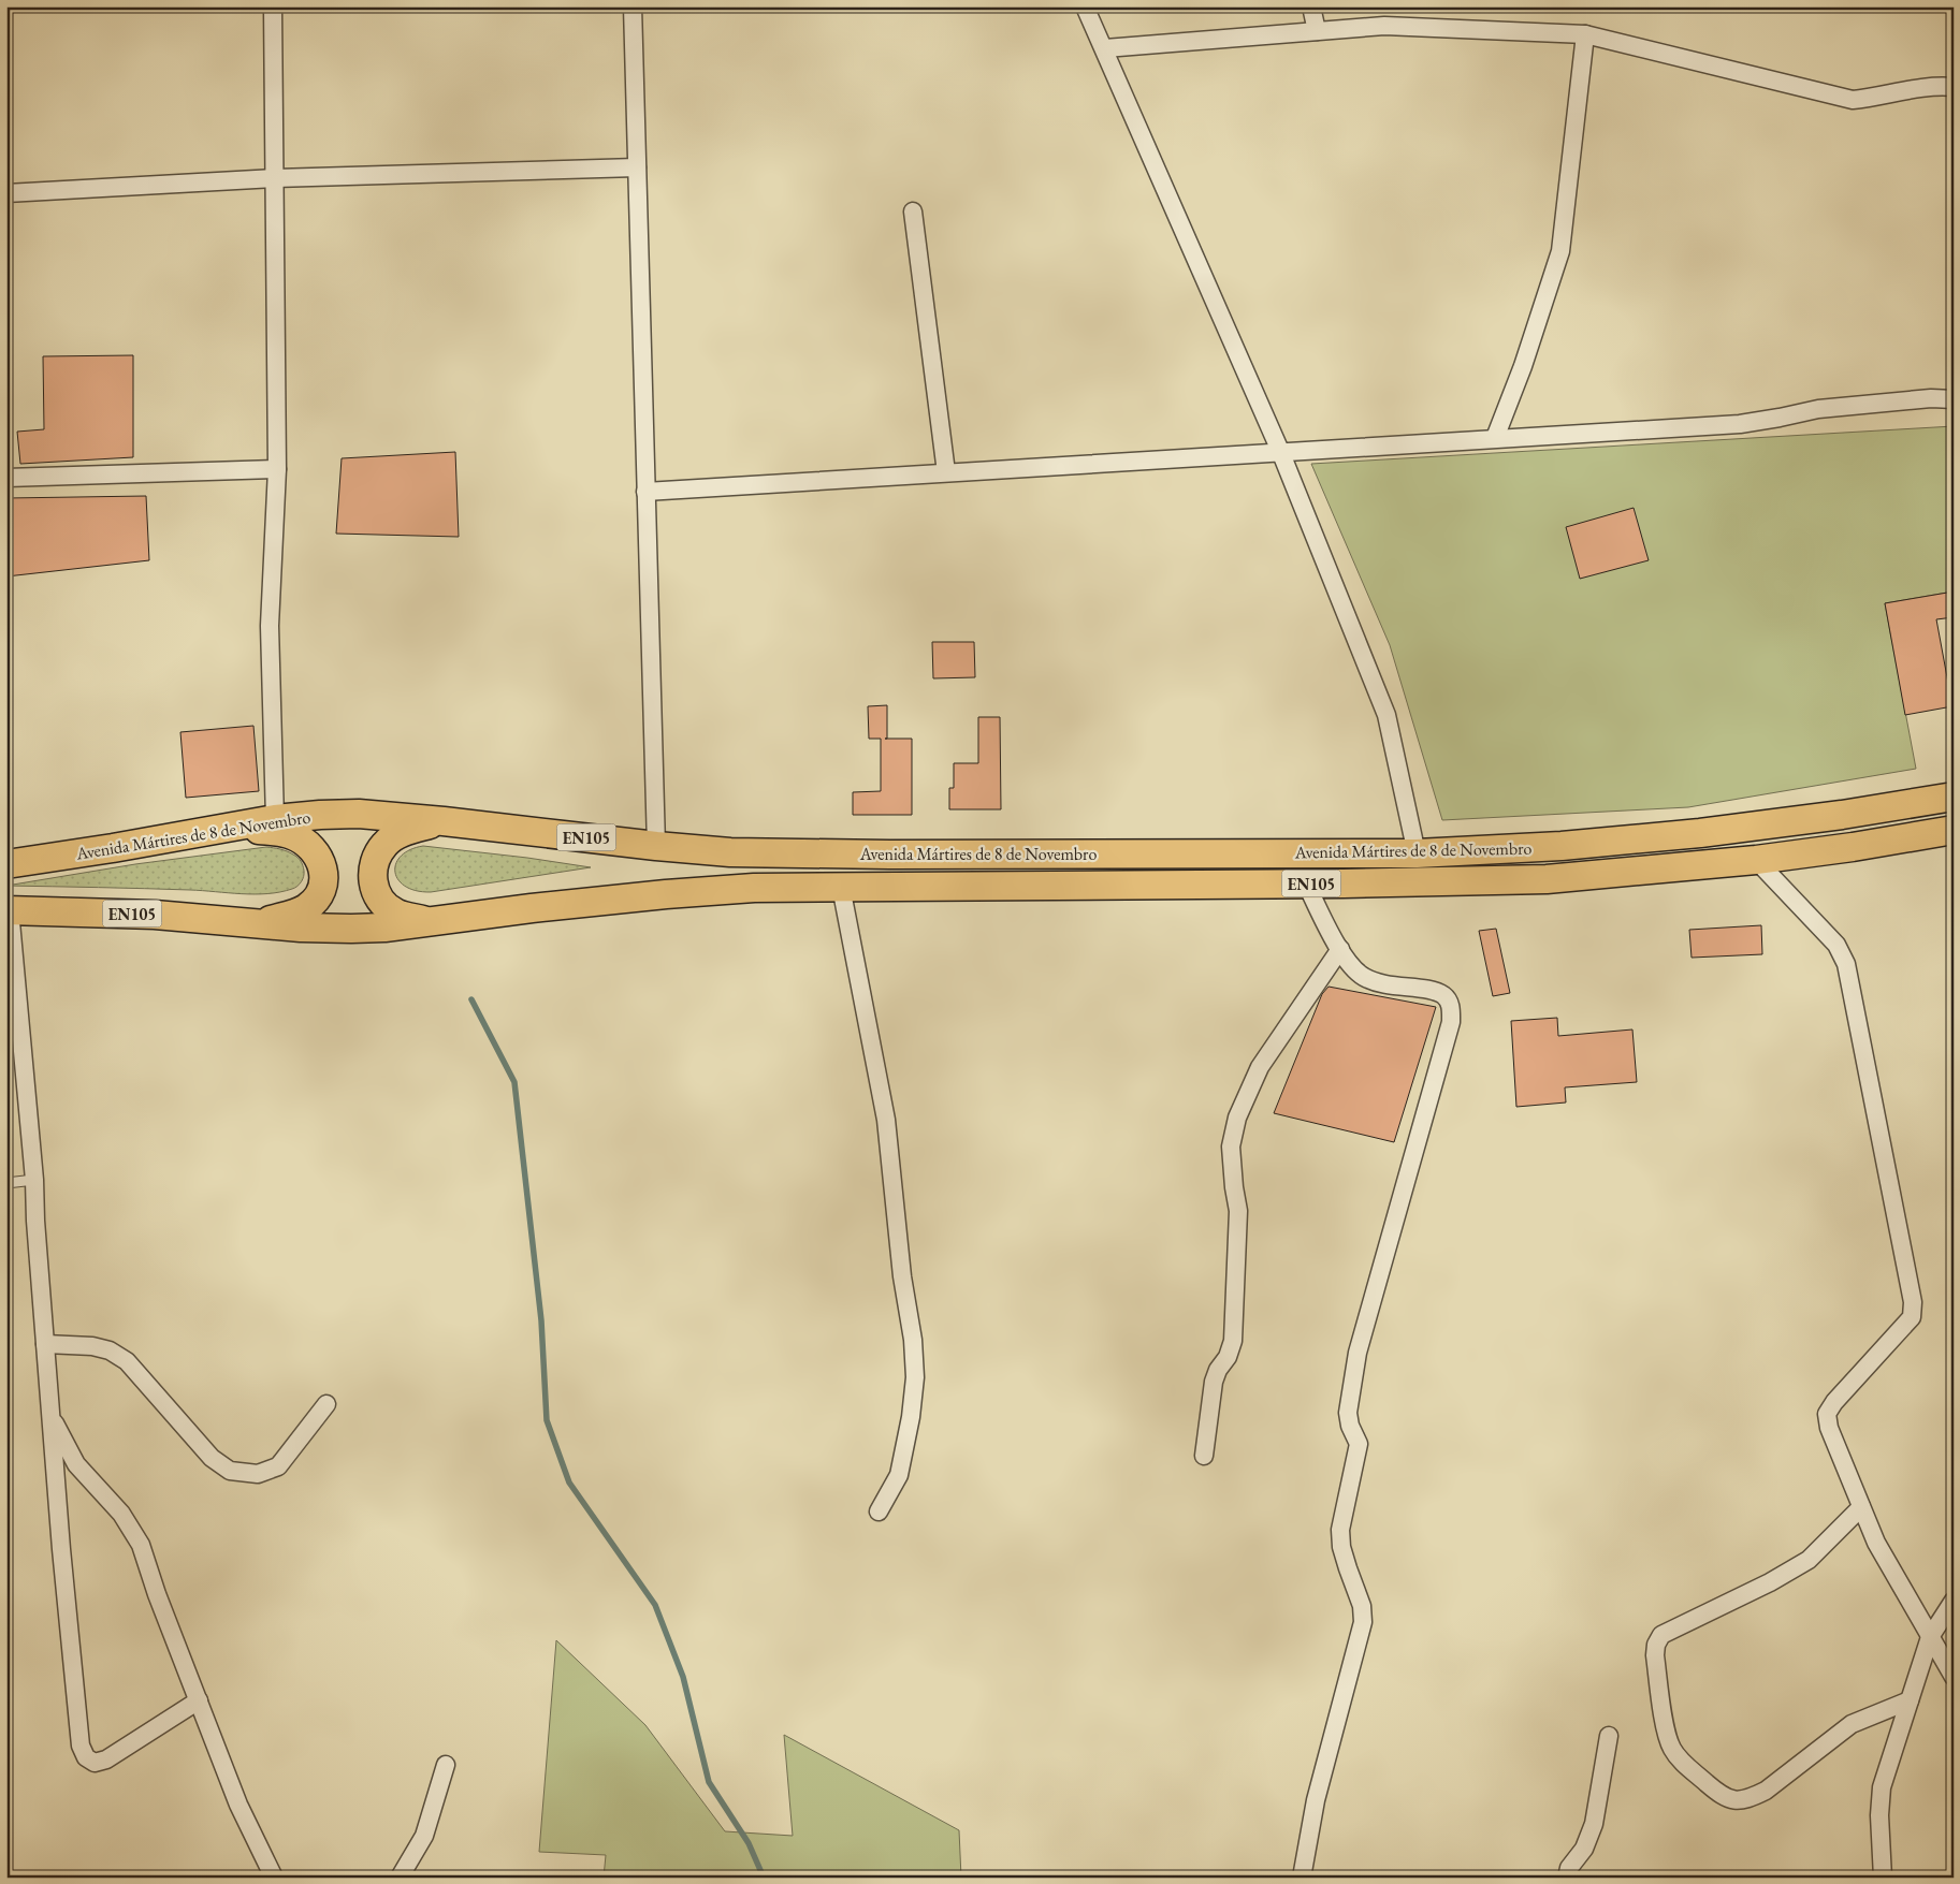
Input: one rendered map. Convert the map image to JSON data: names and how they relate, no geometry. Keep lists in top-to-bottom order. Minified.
{"streets":{"main road":["Avenida Mártires de 8 de Novembro","EN105"]}}
